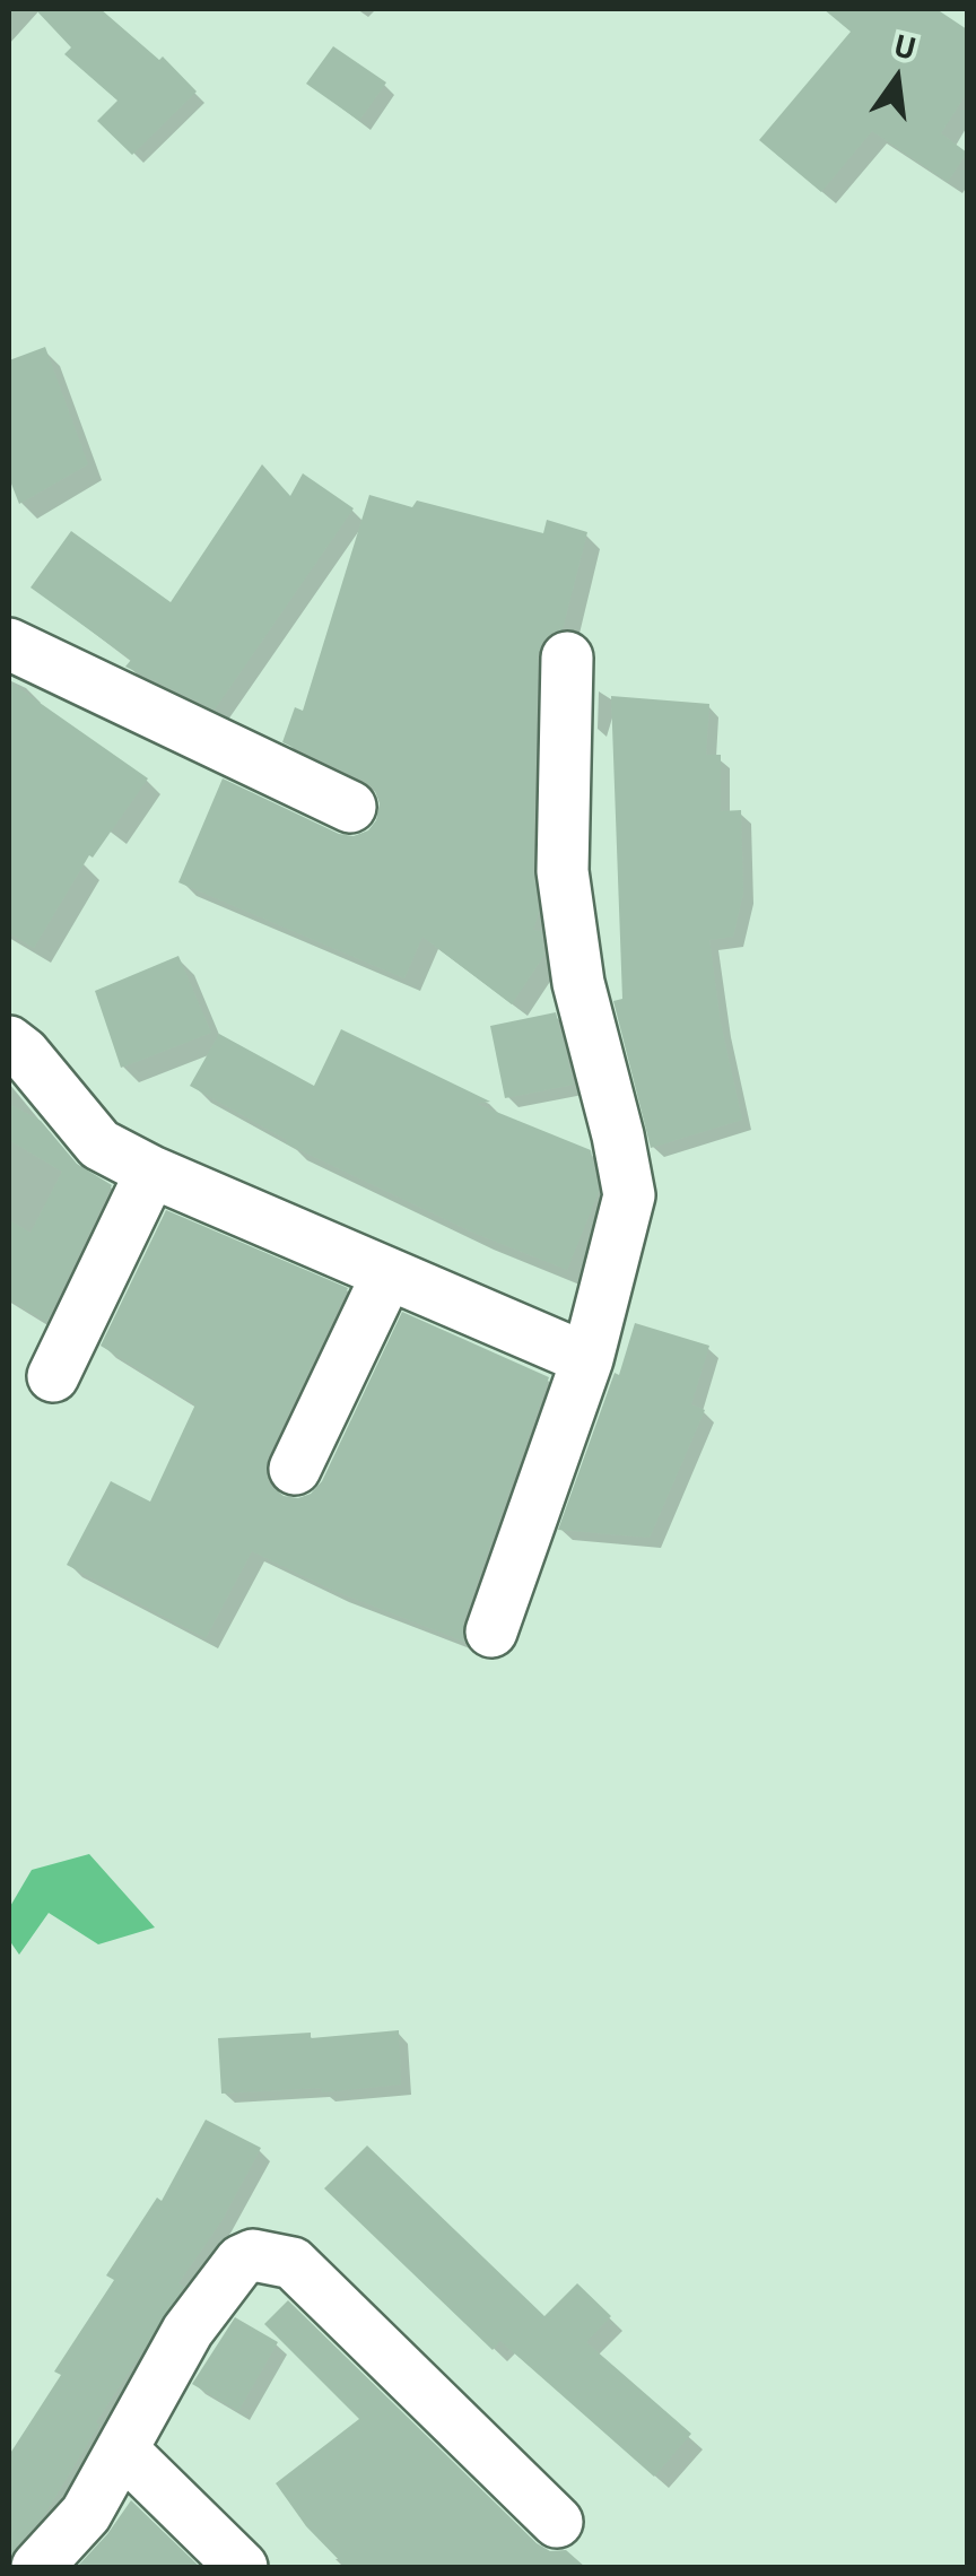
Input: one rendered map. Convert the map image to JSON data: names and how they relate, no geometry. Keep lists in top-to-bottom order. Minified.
{"north":"top"}
